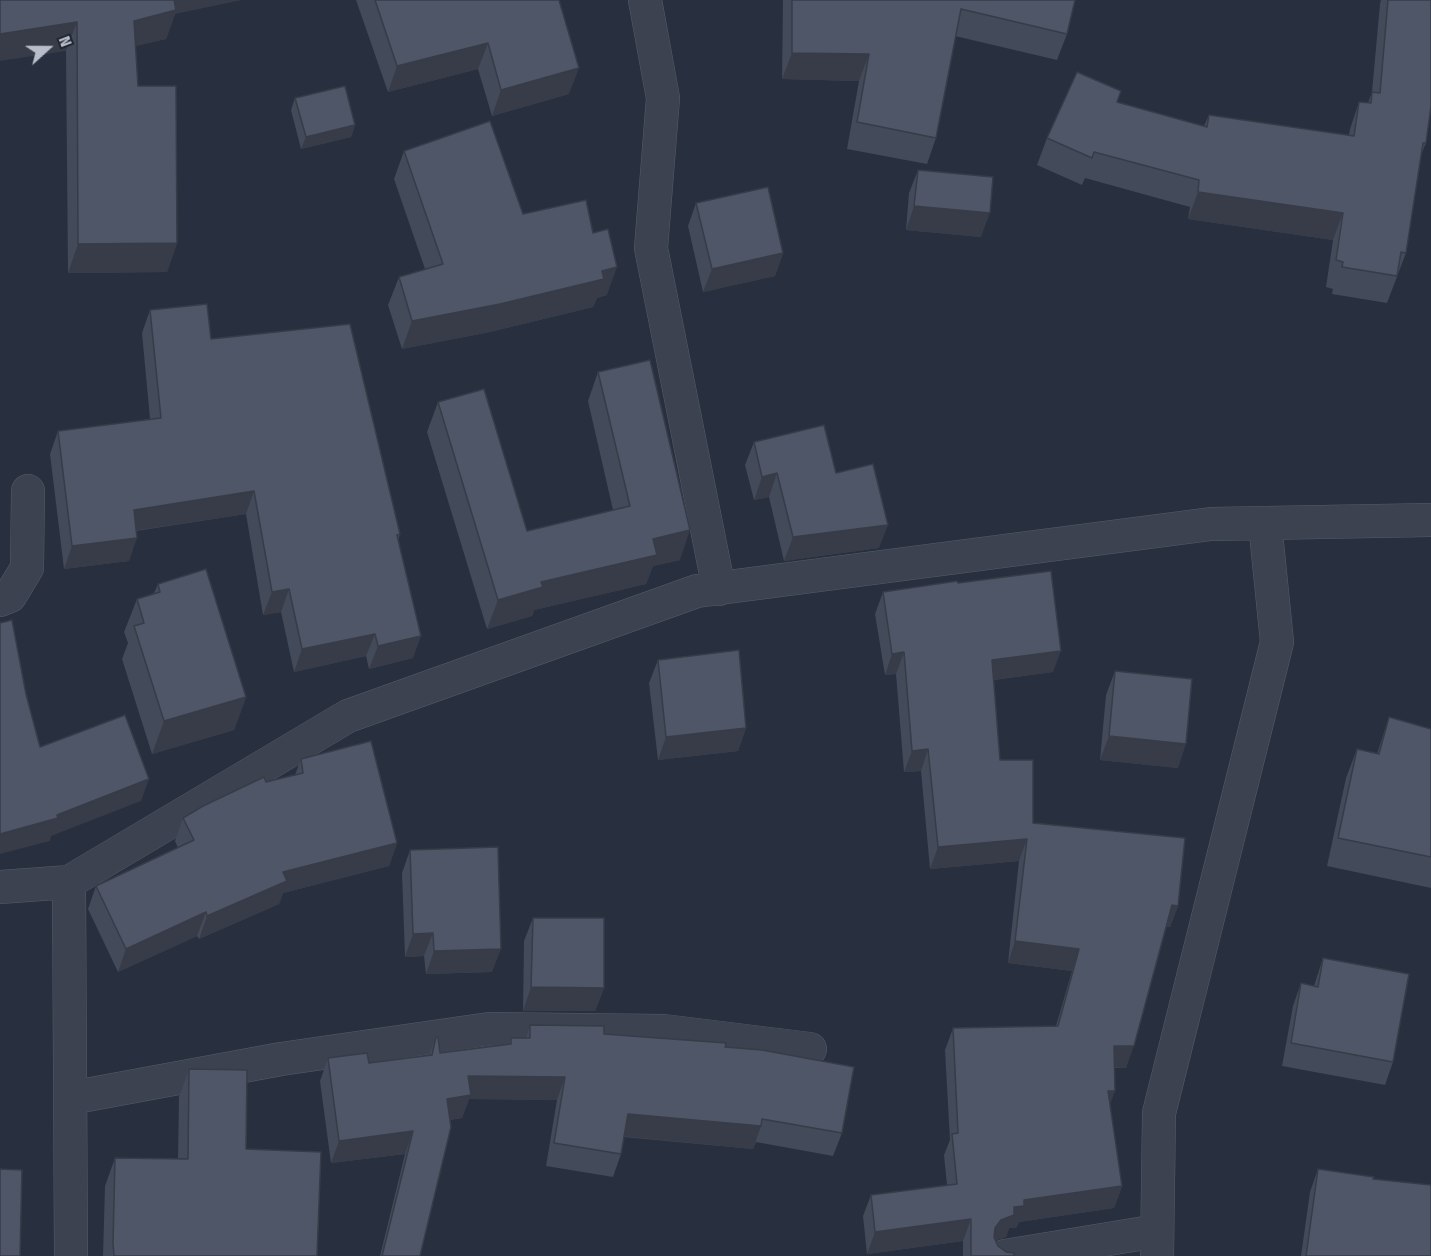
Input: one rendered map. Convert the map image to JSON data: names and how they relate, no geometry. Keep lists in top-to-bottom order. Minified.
{"north":"right"}
